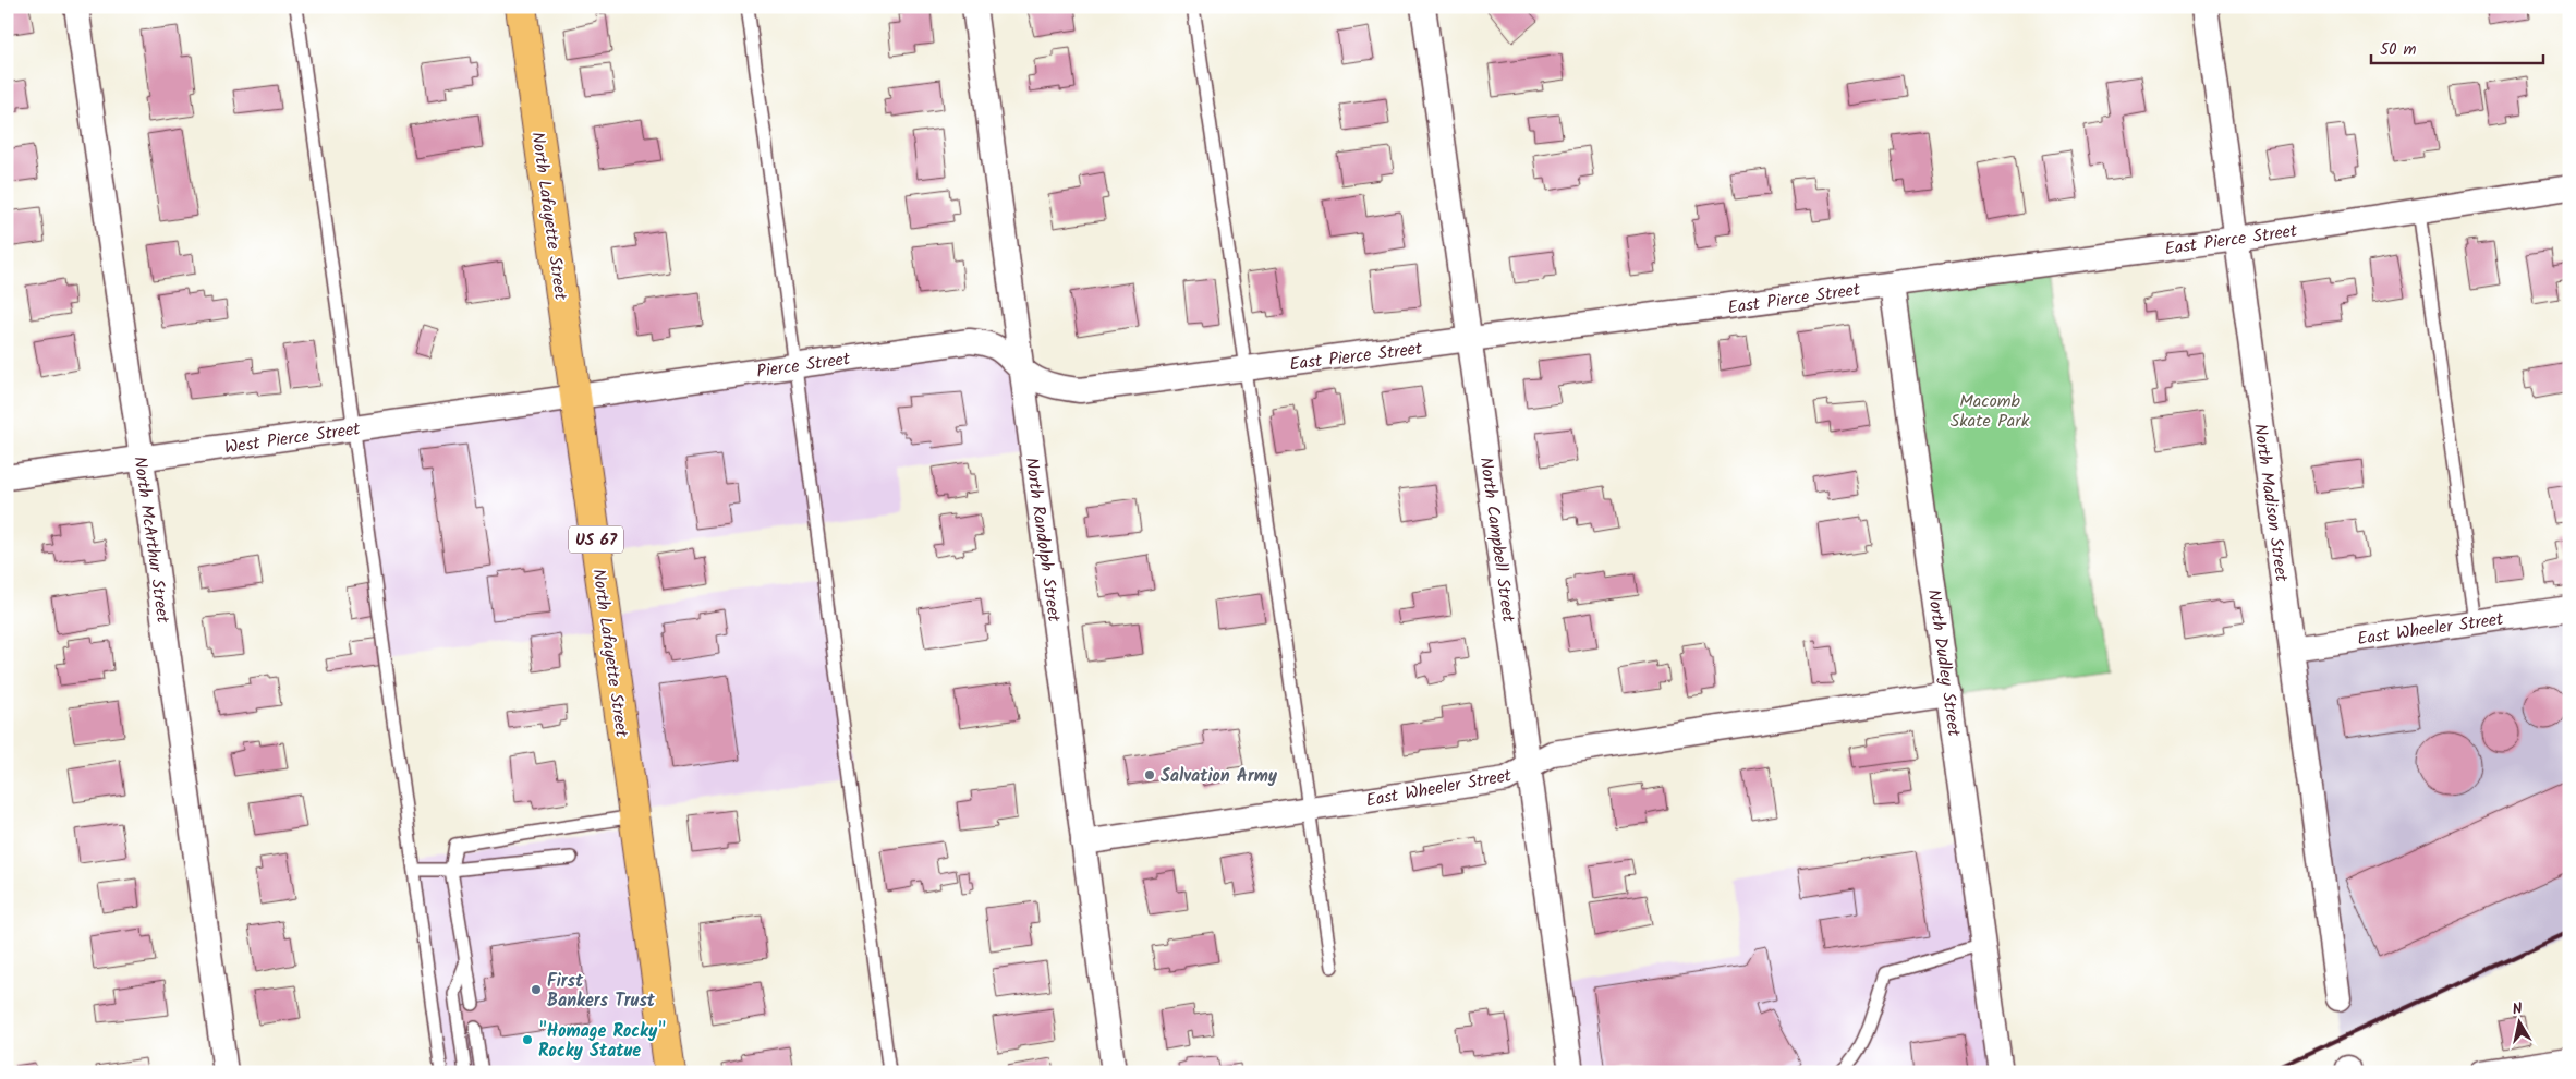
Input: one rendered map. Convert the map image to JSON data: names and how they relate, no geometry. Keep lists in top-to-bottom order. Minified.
{"streets":{"highway":["North Lafayette Street","US 67"],"street":["East Pierce Street","Pierce Street","West Pierce Street","North Madison Street","North McArthur Street","North Randolph Street","North Campbell Street","East Wheeler Street","North Dudley Street"]},"crossings":[["North Lafayette Street","Pierce Street"],["North Lafayette Street","West Pierce Street"],["East Pierce Street","Pierce Street"],["East Pierce Street","North Madison Street"],["East Pierce Street","North Randolph Street"],["East Pierce Street","North Campbell Street"],["East Pierce Street","North Dudley Street"],["Pierce Street","West Pierce Street"],["Pierce Street","North Randolph Street"],["West Pierce Street","North McArthur Street"],["North Madison Street","East Wheeler Street"],["North Randolph Street","East Wheeler Street"],["North Campbell Street","East Wheeler Street"],["East Wheeler Street","North Dudley Street"]],"parks":["Macomb Skate Park"],"places":["Salvation Army","First Bankers Trust","\"Homage Rocky\" Rocky Statue"],"scale_bar":"50 m","north":"top"}
